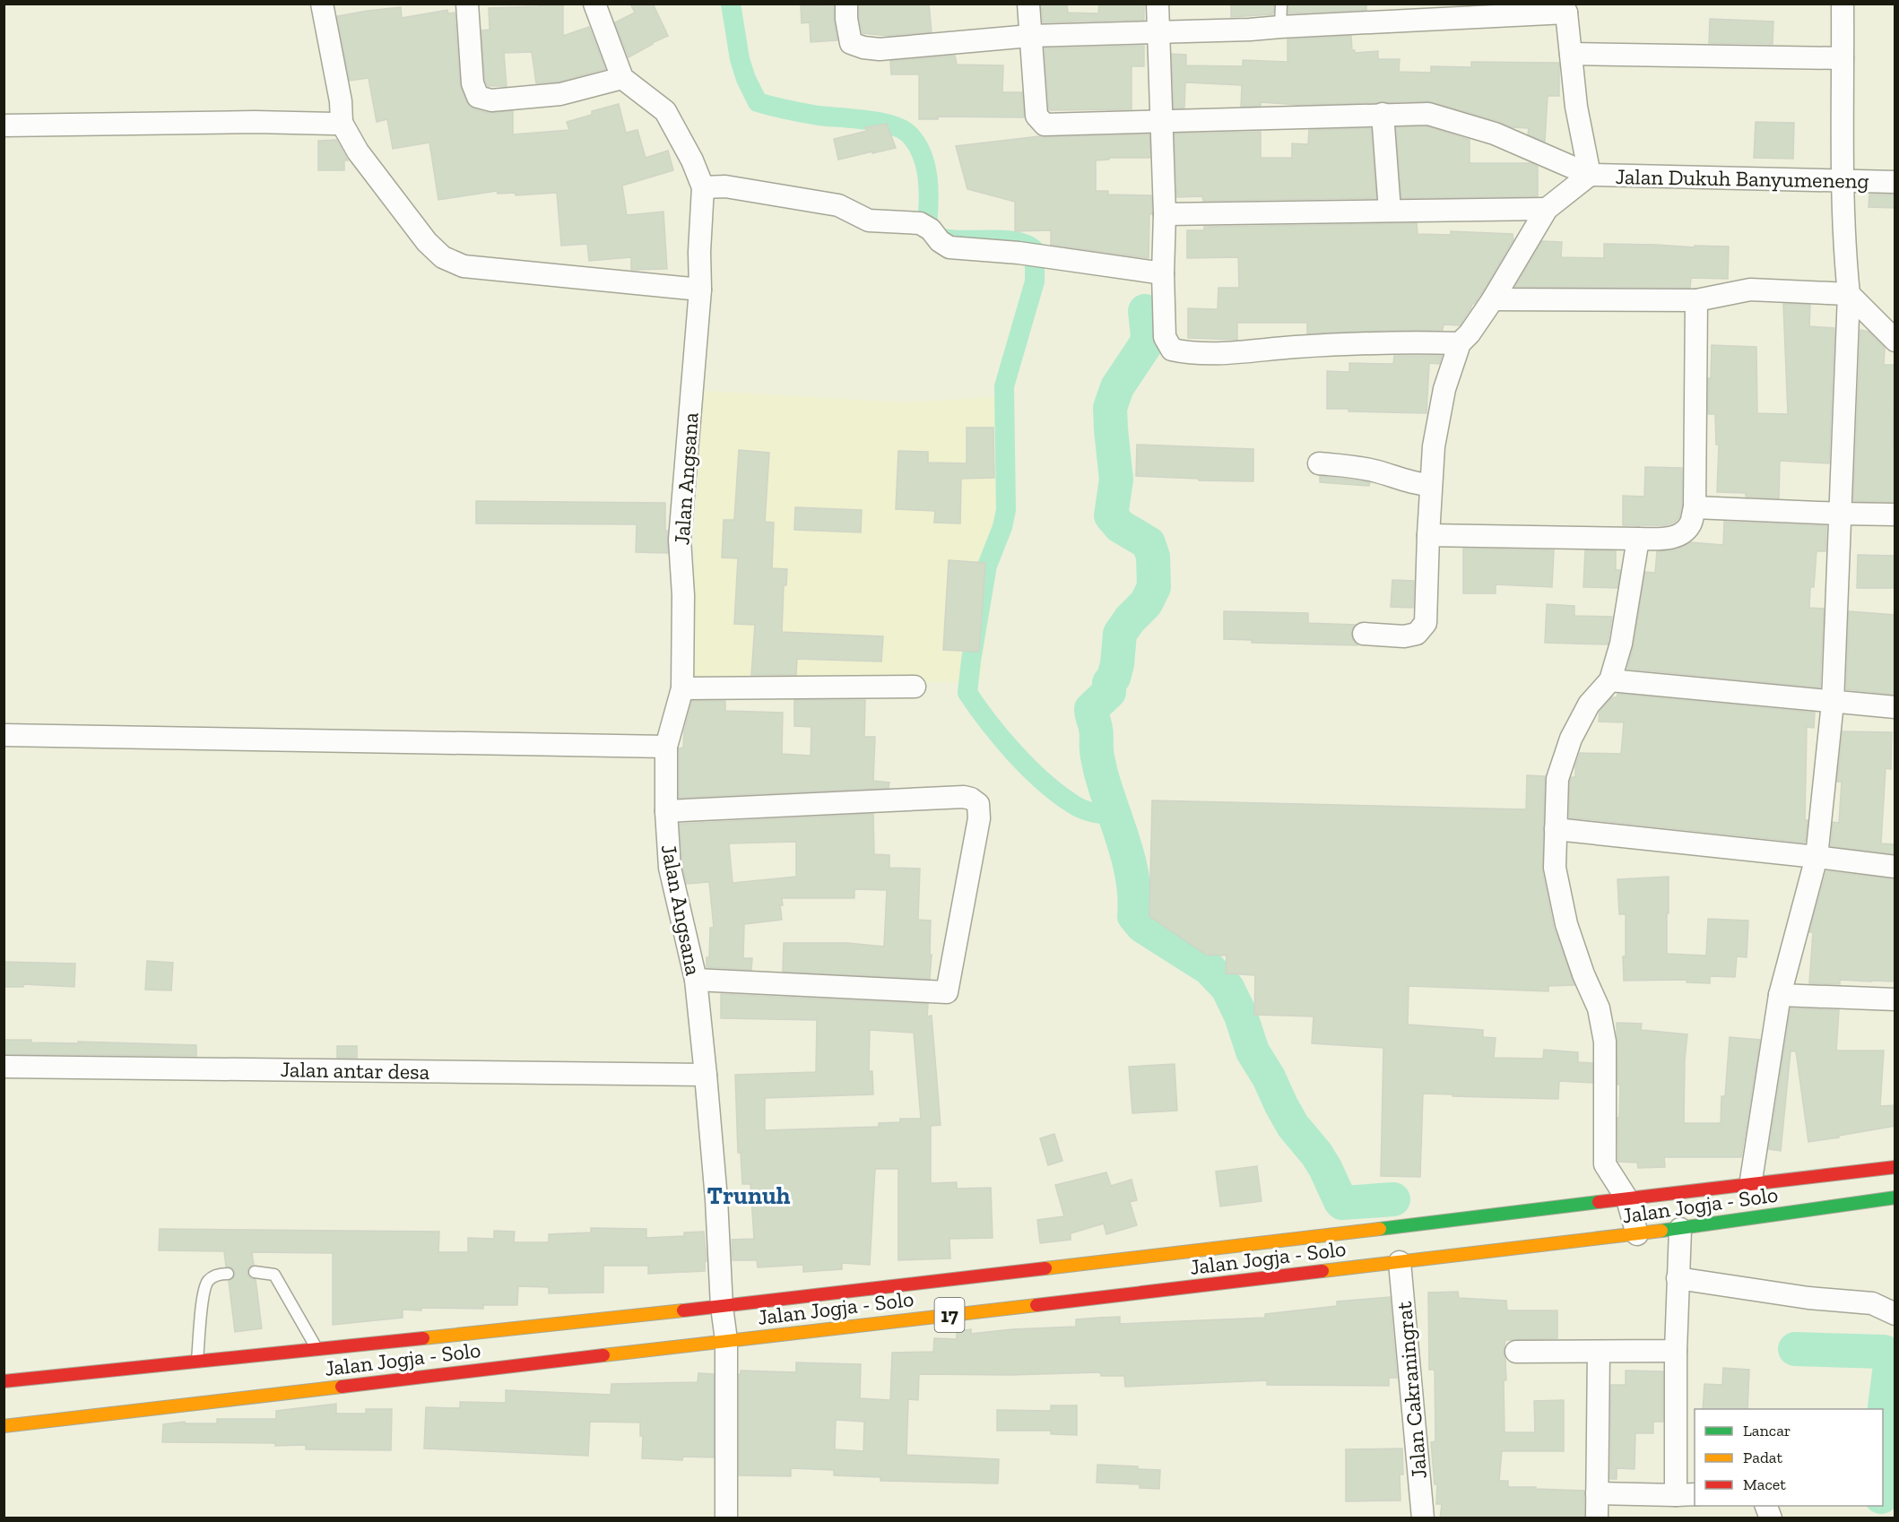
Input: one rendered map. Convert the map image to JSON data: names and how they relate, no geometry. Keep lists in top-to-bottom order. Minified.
{"streets":{"highway":["Jalan Jogja - Solo","17"],"street":["Jalan Dukuh Banyumeneng","Jalan Angsana","Jalan antar desa","Jalan Cakraningrat"]},"crossings":[["Jalan Angsana","Jalan antar desa"],["Jalan Angsana","Jalan Jogja - Solo"],["Jalan Jogja - Solo","Jalan Cakraningrat"]],"districts":["Trunuh"],"legend":["Lancar","Padat","Macet"]}
